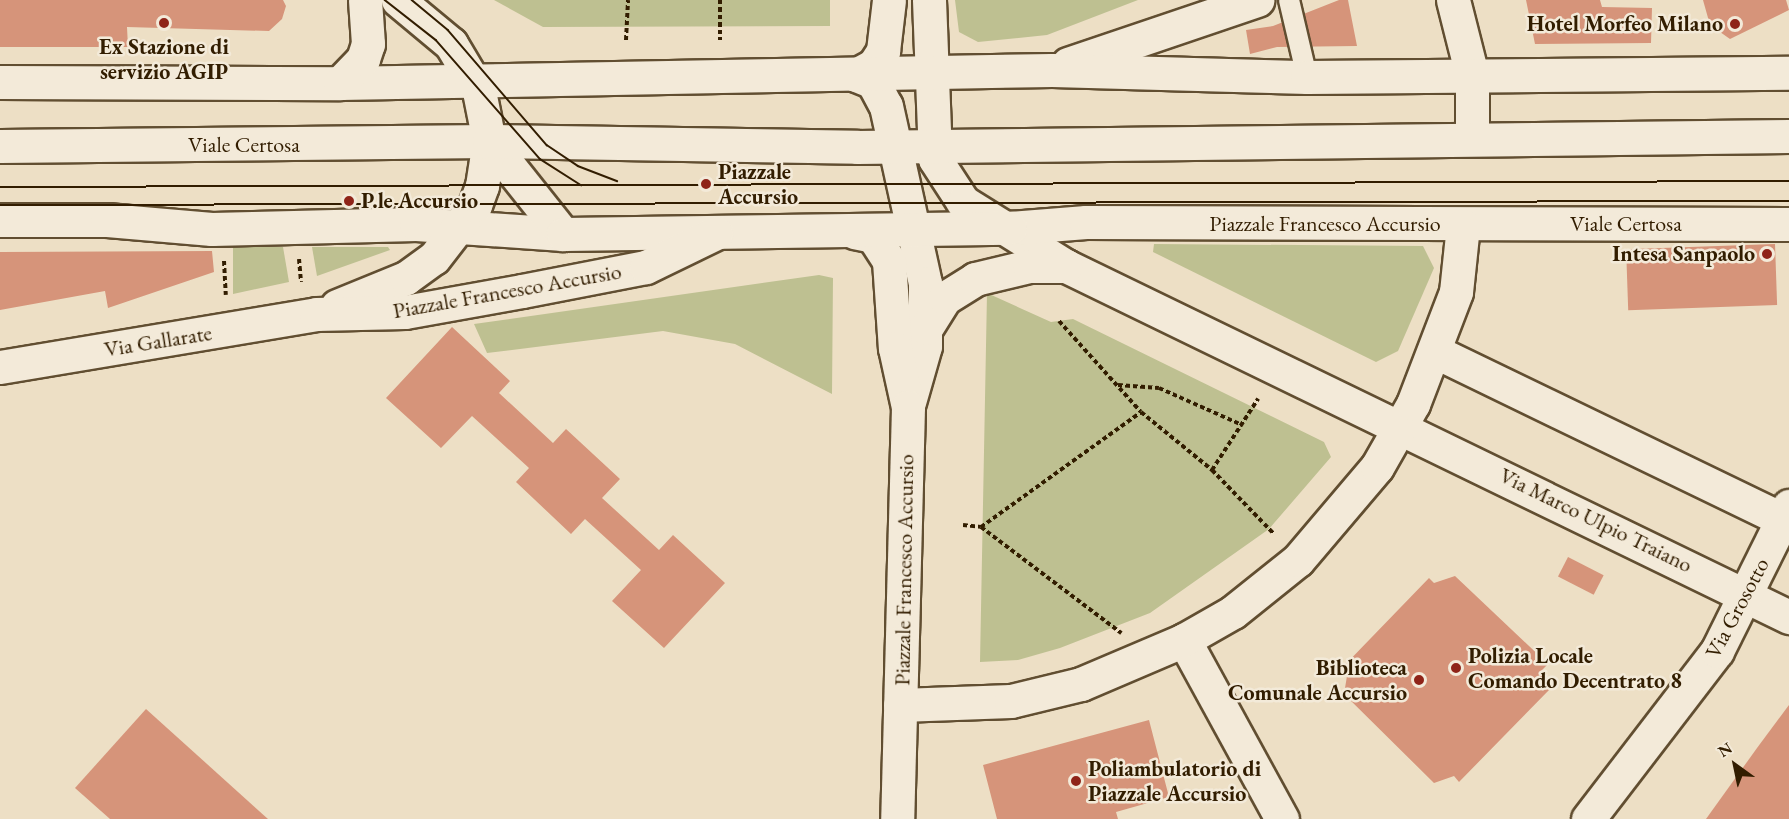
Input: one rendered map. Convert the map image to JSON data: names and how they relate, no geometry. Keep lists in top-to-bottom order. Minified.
{"streets":{"street":["Viale Certosa","Piazzale Francesco Accursio","Via Gallarate","Via Marco Ulpio Traiano","Via Grosotto"]},"crossings":[["Viale Certosa","Piazzale Francesco Accursio"],["Piazzale Francesco Accursio","Via Gallarate"],["Piazzale Francesco Accursio","Via Marco Ulpio Traiano"],["Via Marco Ulpio Traiano","Via Grosotto"]],"places":["Ex Stazione di servizio AGIP","Hotel Morfeo Milano","Piazzale Accursio","P.le Accursio","Intesa Sanpaolo","Polizia Locale Comando Decentrato 8","Biblioteca Comunale Accursio","Poliambulatorio di Piazzale Accursio"],"north":"top left"}
